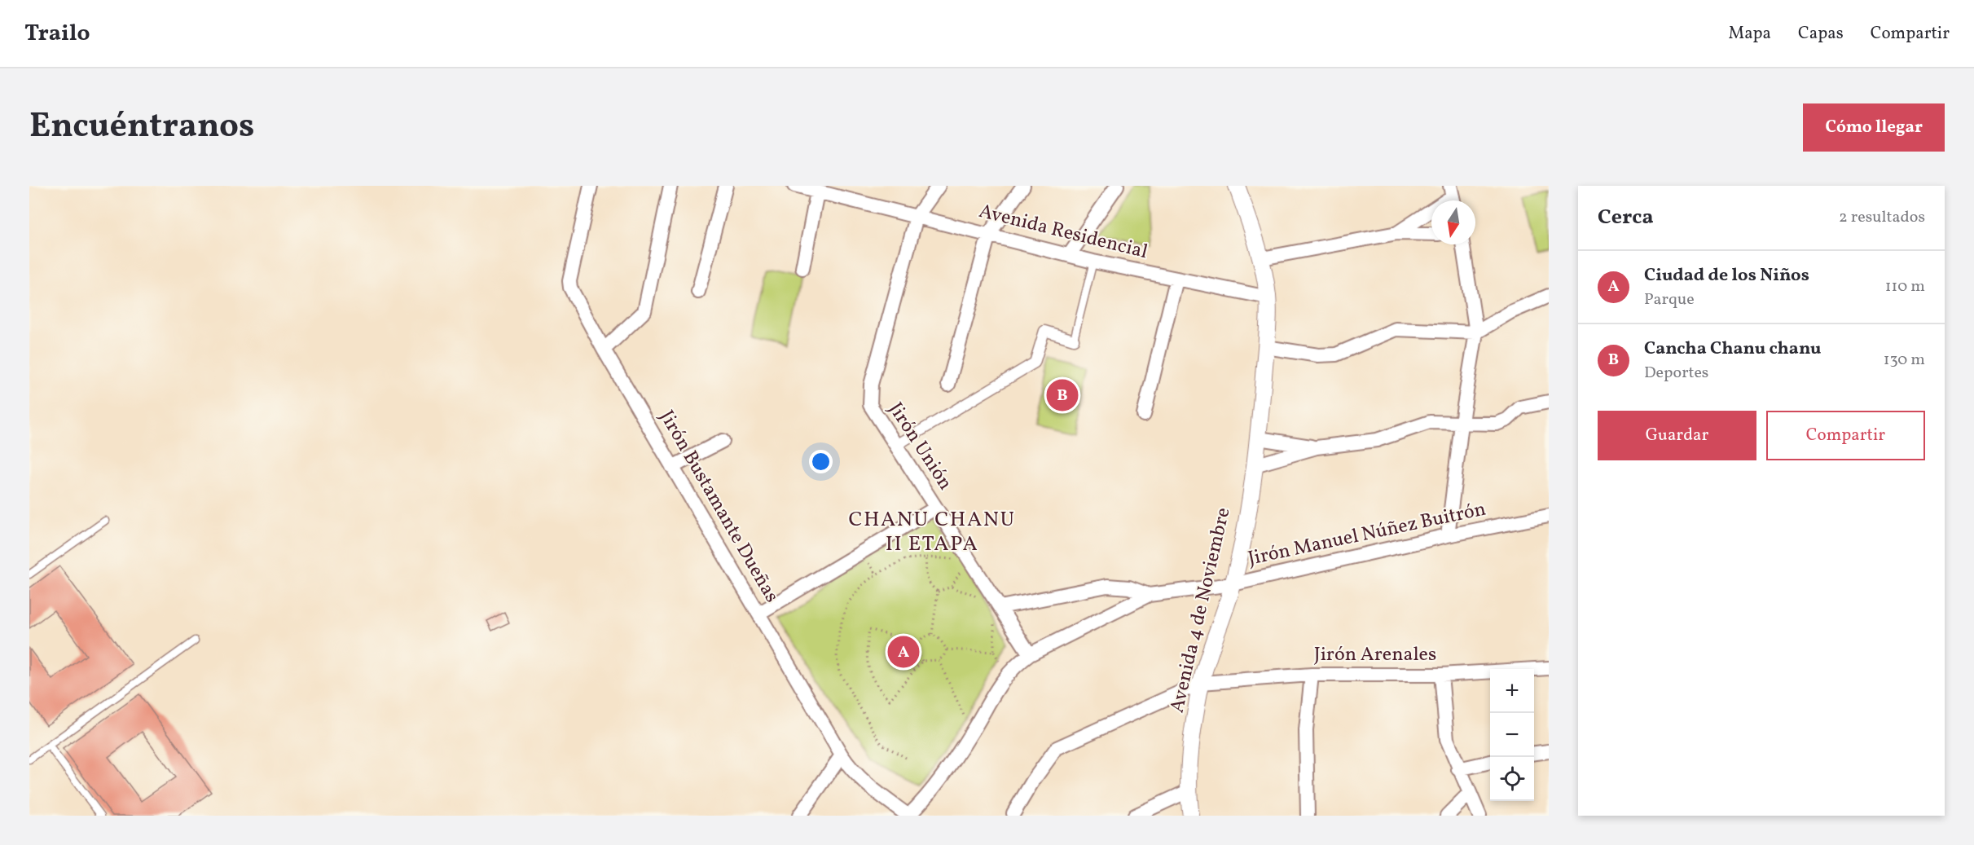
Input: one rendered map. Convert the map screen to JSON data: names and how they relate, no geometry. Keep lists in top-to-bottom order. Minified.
{"streets":{"street":["Avenida Residencial","Jirón Unión","Jirón Bustamante Dueñas","Jirón Manuel Núñez Buitrón","Avenida 4 de Noviembre","Jirón Arenales"]},"crossings":[["Avenida Residencial","Jirón Unión"],["Avenida Residencial","Avenida 4 de Noviembre"],["Jirón Unión","Jirón Manuel Núñez Buitrón"],["Jirón Bustamante Dueñas","Jirón Manuel Núñez Buitrón"],["Jirón Manuel Núñez Buitrón","Avenida 4 de Noviembre"],["Avenida 4 de Noviembre","Jirón Arenales"]],"districts":["CHANU CHANU II ETAPA"],"north":"bottom","page":{"header":"Trailo","nav":["Mapa","Capas","Compartir"],"title":"Encuéntranos","buttons":["Cómo llegar",["Guardar","Compartir"]],"heading":["Cerca","2 resultados"],"list":[{"mark":"A","name":"Ciudad de los Niños","note":"Parque","value":"110 m"},{"mark":"B","name":"Cancha Chanu chanu","note":"Deportes","value":"130 m"}],"pins":["B","A"],"map_buttons":["+","−"]}}
